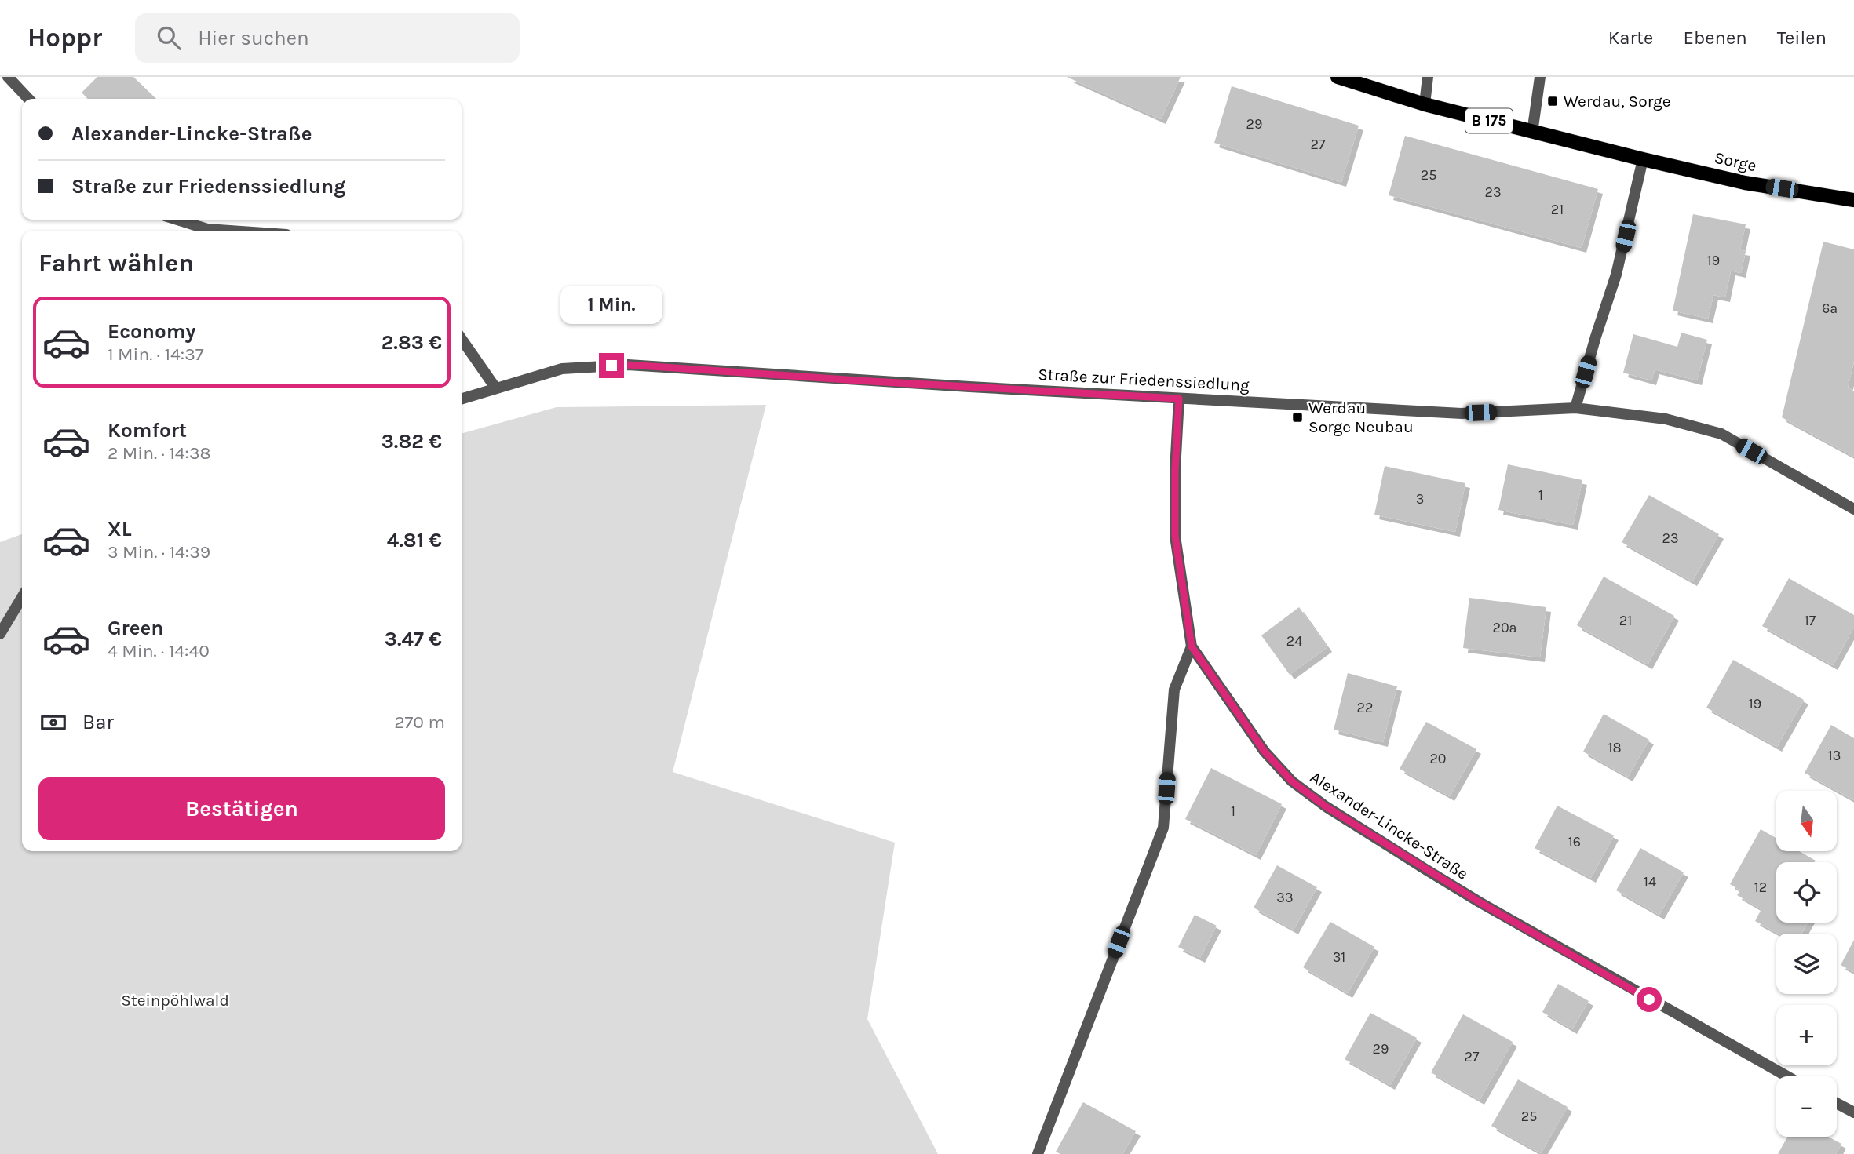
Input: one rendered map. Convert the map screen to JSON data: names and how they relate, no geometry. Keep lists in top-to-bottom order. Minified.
{"streets":{"main road":["B 175","Sorge"],"street":["Straße zur Friedenssiedlung","Alexander-Lincke-Straße"]},"crossings":[["B 175","Sorge"],["Straße zur Friedenssiedlung","Alexander-Lincke-Straße"]],"parks":["Steinpöhlwald"],"places":{"transit":["Werdau, Sorge","Werdau Sorge Neubau"]},"house_numbers":["29","27","25","23","21","19","6a","1","3","23","21","17","20a","24","19","22","18","13","20","1","16","14","12","33","31","29","27","25"],"north":"bottom","page":{"header":"Hoppr","search":"Hier suchen","nav":["Karte","Ebenen","Teilen"],"banner":["Alexander-Lincke-Straße","Straße zur Friedenssiedlung"],"heading":"Fahrt wählen","bubble":"1 Min.","list":[{"name":"Economy","note":"1 Min. · 14:37","value":"2.83 €"},{"name":"Komfort","note":"2 Min. · 14:38","value":"3.82 €"},{"name":"XL","note":"3 Min. · 14:39","value":"4.81 €"},{"name":"Green","note":"4 Min. · 14:40","value":"3.47 €"}],"pay":["Bar","270 m"],"buttons":"Bestätigen","map_buttons":["+","−"]}}
